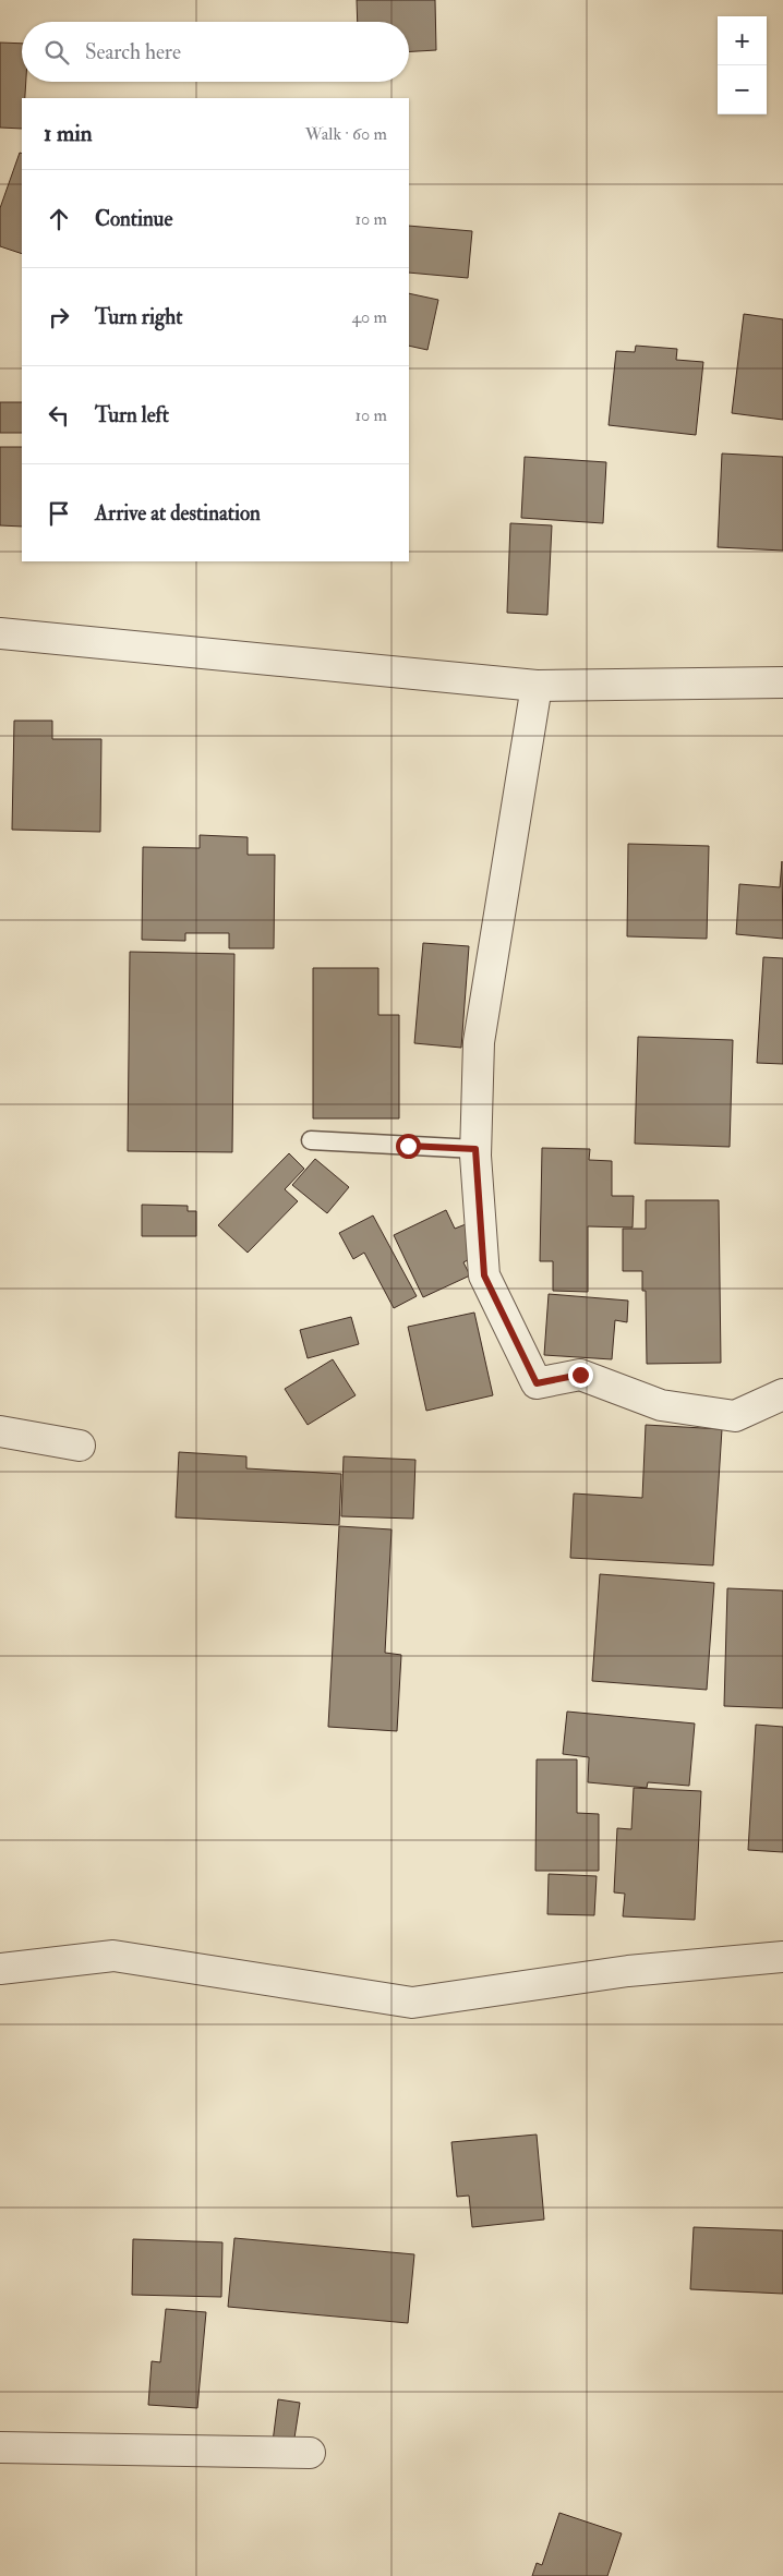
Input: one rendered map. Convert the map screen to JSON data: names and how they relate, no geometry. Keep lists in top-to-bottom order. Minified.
{"page":{"map_buttons":["+","−"],"search":"Search here","heading":["1 min","Walk · 60 m"],"list":[["Continue","10 m"],["Turn right","40 m"],["Turn left","10 m"],"Arrive at destination"]}}
